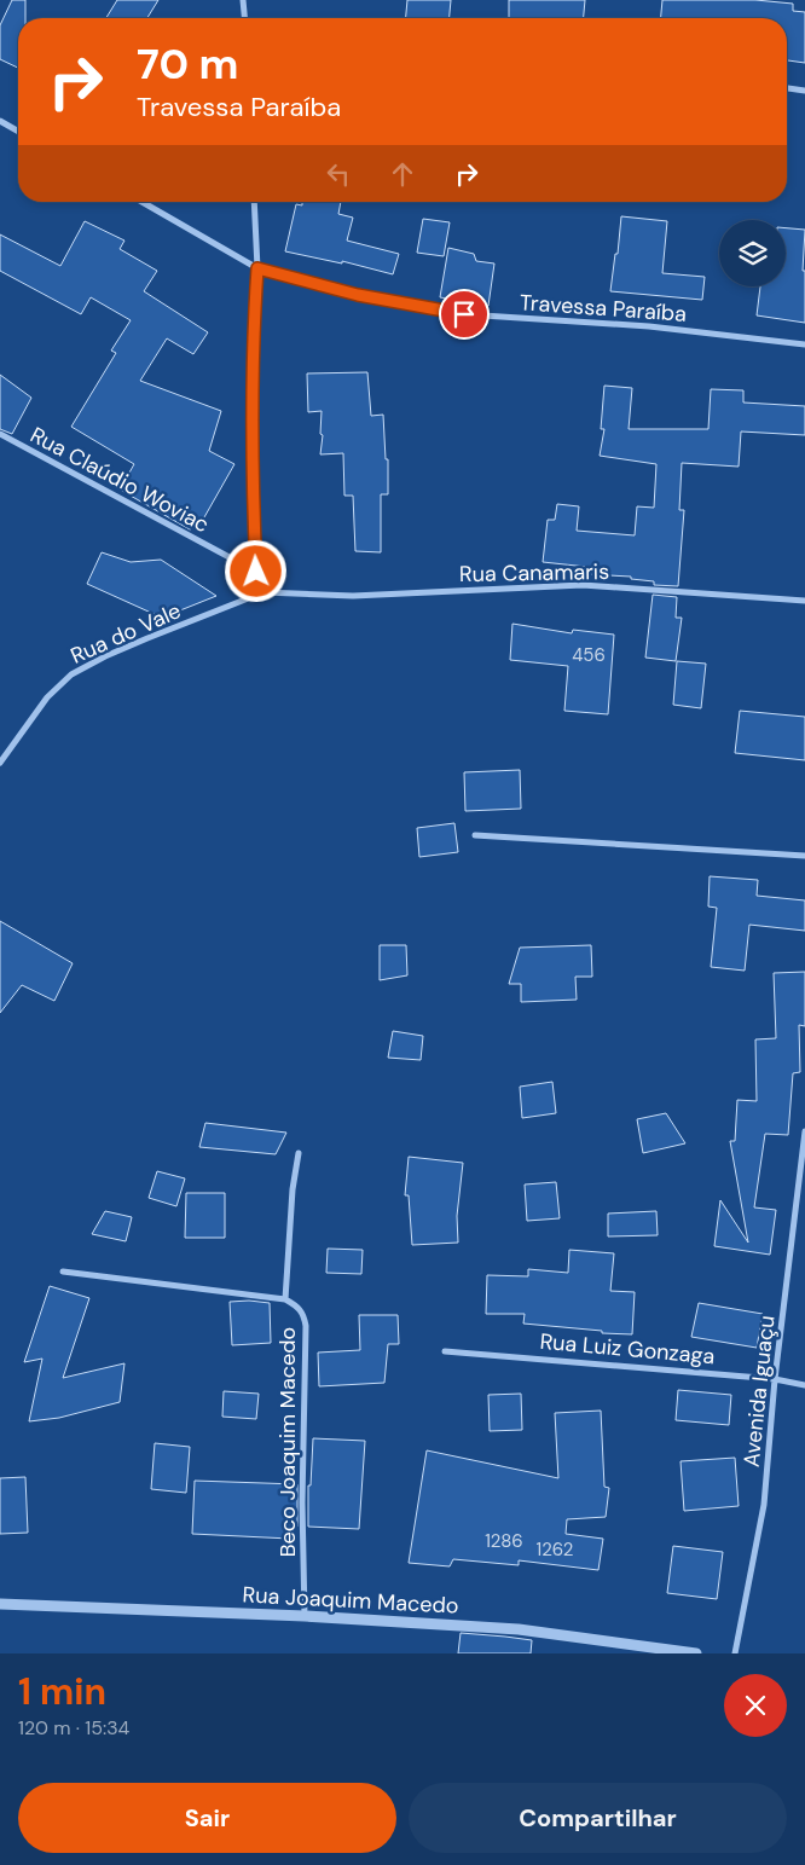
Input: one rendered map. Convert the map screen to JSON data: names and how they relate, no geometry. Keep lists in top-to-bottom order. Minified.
{"streets":{"street":["Travessa Paraíba","Rua Claúdio Woviac","Rua Canamaris","Rua do Vale","Rua Luiz Gonzaga","Avenida Iguaçu","Beco Joaquim Macedo","Rua Joaquim Macedo"]},"crossings":[["Rua Canamaris","Rua do Vale"],["Rua Luiz Gonzaga","Avenida Iguaçu"],["Beco Joaquim Macedo","Rua Joaquim Macedo"]],"house_numbers":["456","1286","1262"],"page":{"turn":["70 m","Travessa Paraíba"],"heading":["1 min","120 m · 15:34"],"buttons":["Sair","Compartilhar"]}}
